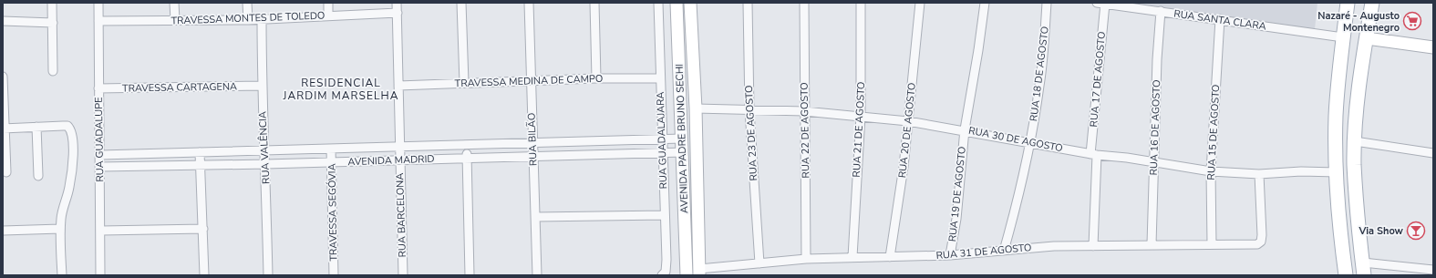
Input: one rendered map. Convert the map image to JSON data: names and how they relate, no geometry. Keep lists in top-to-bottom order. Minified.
{"streets":{"main road":["AVENIDA PADRE BRUNO SECHI"],"street":["TRAVESSA MONTES DE TOLEDO","RUA SANTA CLARA","RUA 18 DE AGOSTO","RUA 17 DE AGOSTO","TRAVESSA MEDINA DE CAMPO","TRAVESSA CARTAGENA","RUA 16 DE AGOSTO","RUA 21 DE AGOSTO","RUA 22 DE AGOSTO","RUA 20 DE AGOSTO","RUA 15 DE AGOSTO","RUA 23 DE AGOSTO","RUA GUADALUPE","RUA BILÃO","RUA 30 DE AGOSTO","RUA GUADALAJARA","RUA VALÊNCIA","AVENIDA MADRID","RUA 19 DE AGOSTO","TRAVESSA SEGÓVIA","RUA BARCELONA","RUA 31 DE AGOSTO"]},"crossings":[["TRAVESSA MONTES DE TOLEDO","RUA GUADALUPE"],["TRAVESSA MONTES DE TOLEDO","RUA VALÊNCIA"],["TRAVESSA MONTES DE TOLEDO","RUA BARCELONA"],["RUA SANTA CLARA","RUA 17 DE AGOSTO"],["RUA SANTA CLARA","RUA 16 DE AGOSTO"],["RUA SANTA CLARA","RUA 15 DE AGOSTO"],["RUA 18 DE AGOSTO","RUA 30 DE AGOSTO"],["RUA 18 DE AGOSTO","RUA 31 DE AGOSTO"],["RUA 17 DE AGOSTO","RUA 30 DE AGOSTO"],["RUA 17 DE AGOSTO","RUA 31 DE AGOSTO"],["TRAVESSA MEDINA DE CAMPO","RUA BILÃO"],["TRAVESSA MEDINA DE CAMPO","RUA GUADALAJARA"],["TRAVESSA MEDINA DE CAMPO","RUA BARCELONA"],["TRAVESSA CARTAGENA","RUA GUADALUPE"],["TRAVESSA CARTAGENA","RUA VALÊNCIA"],["RUA 16 DE AGOSTO","RUA 30 DE AGOSTO"],["RUA 16 DE AGOSTO","RUA 31 DE AGOSTO"],["RUA 21 DE AGOSTO","RUA 30 DE AGOSTO"],["RUA 21 DE AGOSTO","RUA 31 DE AGOSTO"],["RUA 22 DE AGOSTO","RUA 30 DE AGOSTO"],["RUA 22 DE AGOSTO","RUA 31 DE AGOSTO"],["RUA 20 DE AGOSTO","RUA 30 DE AGOSTO"],["RUA 20 DE AGOSTO","RUA 31 DE AGOSTO"],["RUA 15 DE AGOSTO","RUA 30 DE AGOSTO"],["RUA 15 DE AGOSTO","RUA 31 DE AGOSTO"],["RUA 23 DE AGOSTO","RUA 30 DE AGOSTO"],["RUA 23 DE AGOSTO","RUA 31 DE AGOSTO"],["AVENIDA PADRE BRUNO SECHI","RUA 30 DE AGOSTO"],["AVENIDA PADRE BRUNO SECHI","AVENIDA MADRID"],["AVENIDA PADRE BRUNO SECHI","RUA 31 DE AGOSTO"],["RUA GUADALUPE","AVENIDA MADRID"],["RUA BILÃO","AVENIDA MADRID"],["RUA 30 DE AGOSTO","RUA 19 DE AGOSTO"],["RUA 30 DE AGOSTO","RUA 31 DE AGOSTO"],["RUA GUADALAJARA","AVENIDA MADRID"],["RUA VALÊNCIA","AVENIDA MADRID"],["AVENIDA MADRID","TRAVESSA SEGÓVIA"],["AVENIDA MADRID","RUA BARCELONA"],["RUA 19 DE AGOSTO","RUA 31 DE AGOSTO"]],"districts":["RESIDENCIAL JARDIM MARSELHA"],"places":{"supermarket":["Nazaré - Augusto Montenegro"],"bar":["Via Show"]}}
